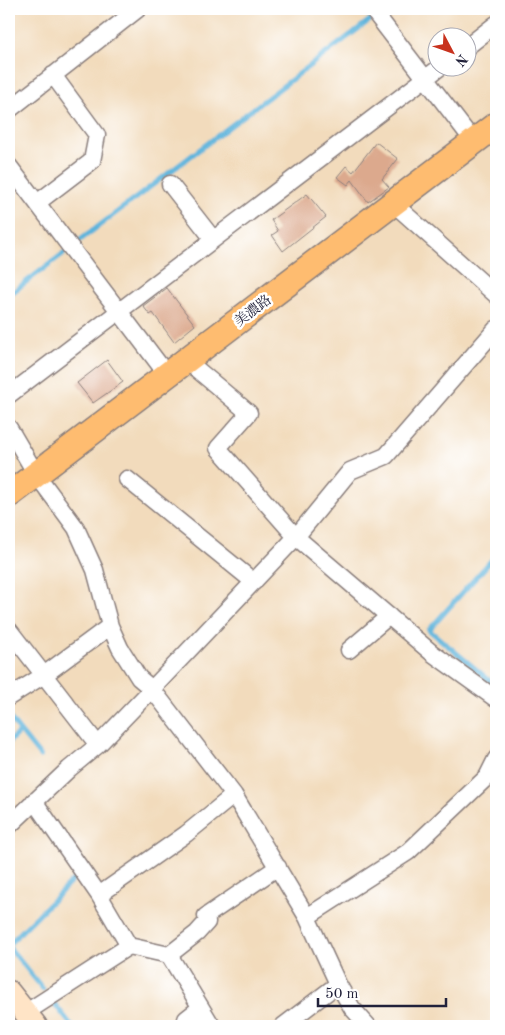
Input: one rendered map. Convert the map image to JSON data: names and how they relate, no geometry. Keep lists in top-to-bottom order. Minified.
{"streets":{"main road":["美濃路"]},"scale_bar":"50 m","north":"bottom right"}
